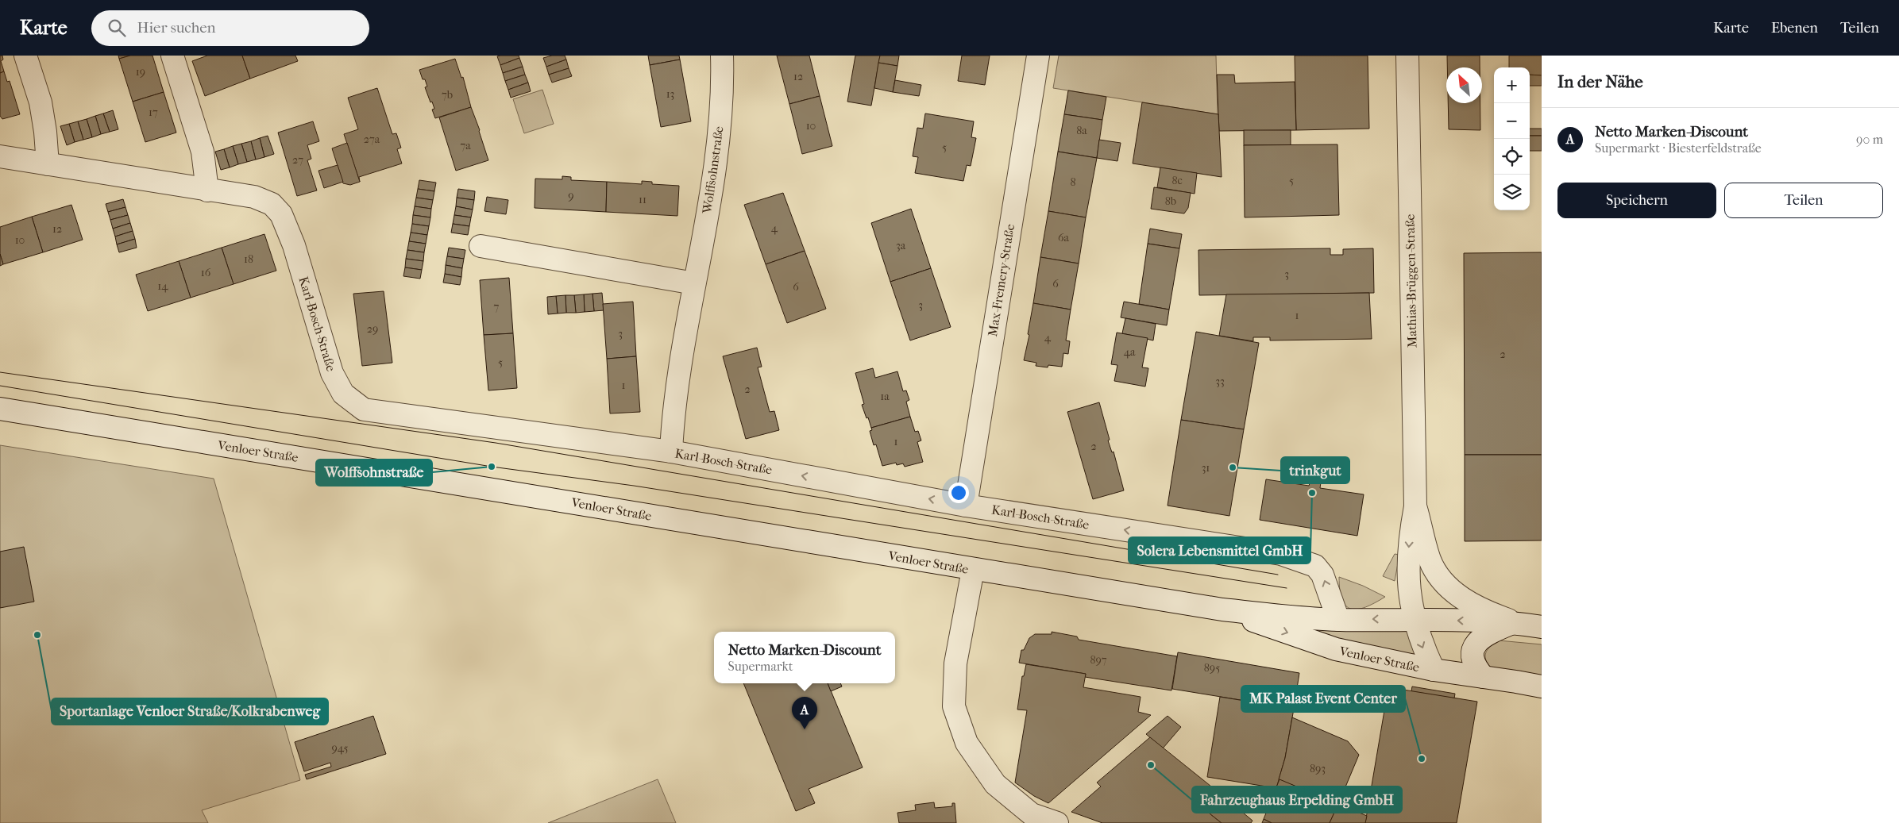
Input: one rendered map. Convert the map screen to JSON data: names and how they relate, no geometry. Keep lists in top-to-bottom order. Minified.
{"streets":{"street":["Wolffsohnstraße","Max-Fremery-Straße","Mathias-Brüggen-Straße","Karl-Bosch-Straße","Venloer Straße"]},"crossings":[["Wolffsohnstraße","Karl-Bosch-Straße"],["Max-Fremery-Straße","Karl-Bosch-Straße"],["Mathias-Brüggen-Straße","Venloer Straße"],["Karl-Bosch-Straße","Venloer Straße"]],"one_way":["Karl-Bosch-Straße"],"places":["Wolffsohnstraße","trinkgut","Solera Lebensmittel GmbH","Sportanlage Venloer Straße/Kolkrabenweg","MK Palast Event Center","Fahrzeughaus Erpelding GmbH"],"house_numbers":["19","12","13","7b","17","10","8a","27a","7a","5","27","8c","5","8","9","11","8b","4","12","6a","10","3a","18","16","3","6","14","6","3","7","1","29","3","4","4a","2","5","33","1","2","1a","1","2","31","897","895","945","893"],"north":"top left","page":{"header":"Karte","search":"Hier suchen","nav":["Karte","Ebenen","Teilen"],"heading":"In der Nähe","map_buttons":["+","−"],"list":[{"mark":"A","name":"Netto Marken-Discount","note":"Supermarkt · Biesterfeldstraße","value":"90 m"}],"buttons":["Speichern","Teilen"],"popup":["Netto Marken-Discount","Supermarkt"],"pins":"A"}}
